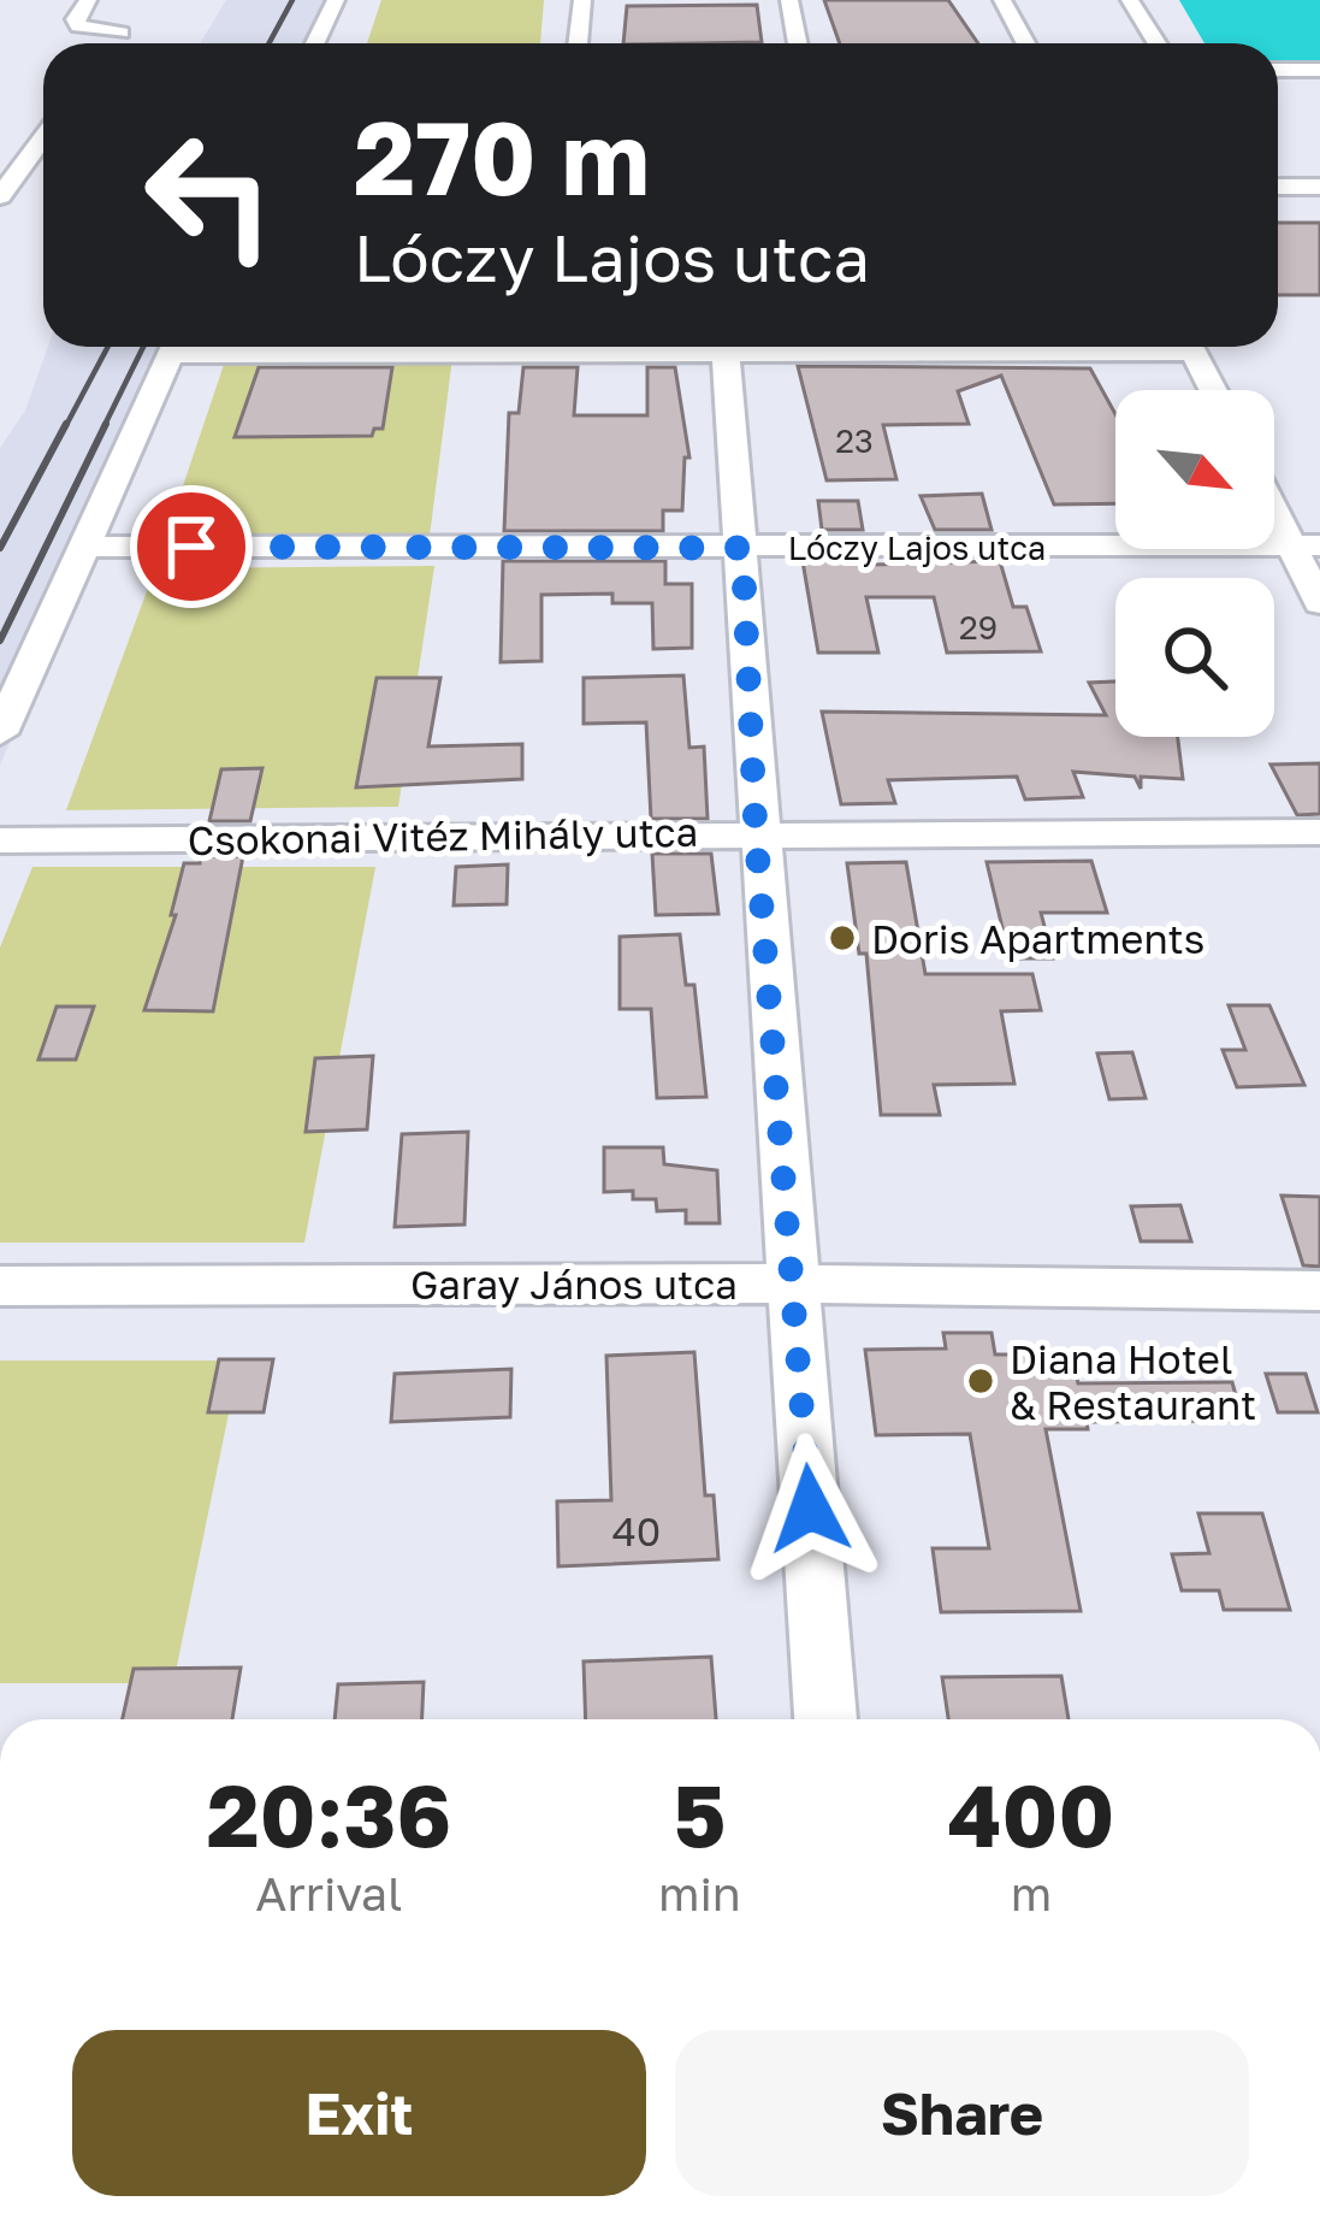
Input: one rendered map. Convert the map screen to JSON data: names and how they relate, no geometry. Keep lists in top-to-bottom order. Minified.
{"streets":{"street":["Lóczy Lajos utca","Csokonai Vitéz Mihály utca","Garay János utca"]},"places":["Doris Apartments","Diana Hotel & Restaurant"],"house_numbers":["23","29","40"],"north":"bottom right","page":{"turn":["270 m","Lóczy Lajos utca"],"eta":["20:36","Arrival","5","min","400","m"],"buttons":["Exit","Share"]}}
